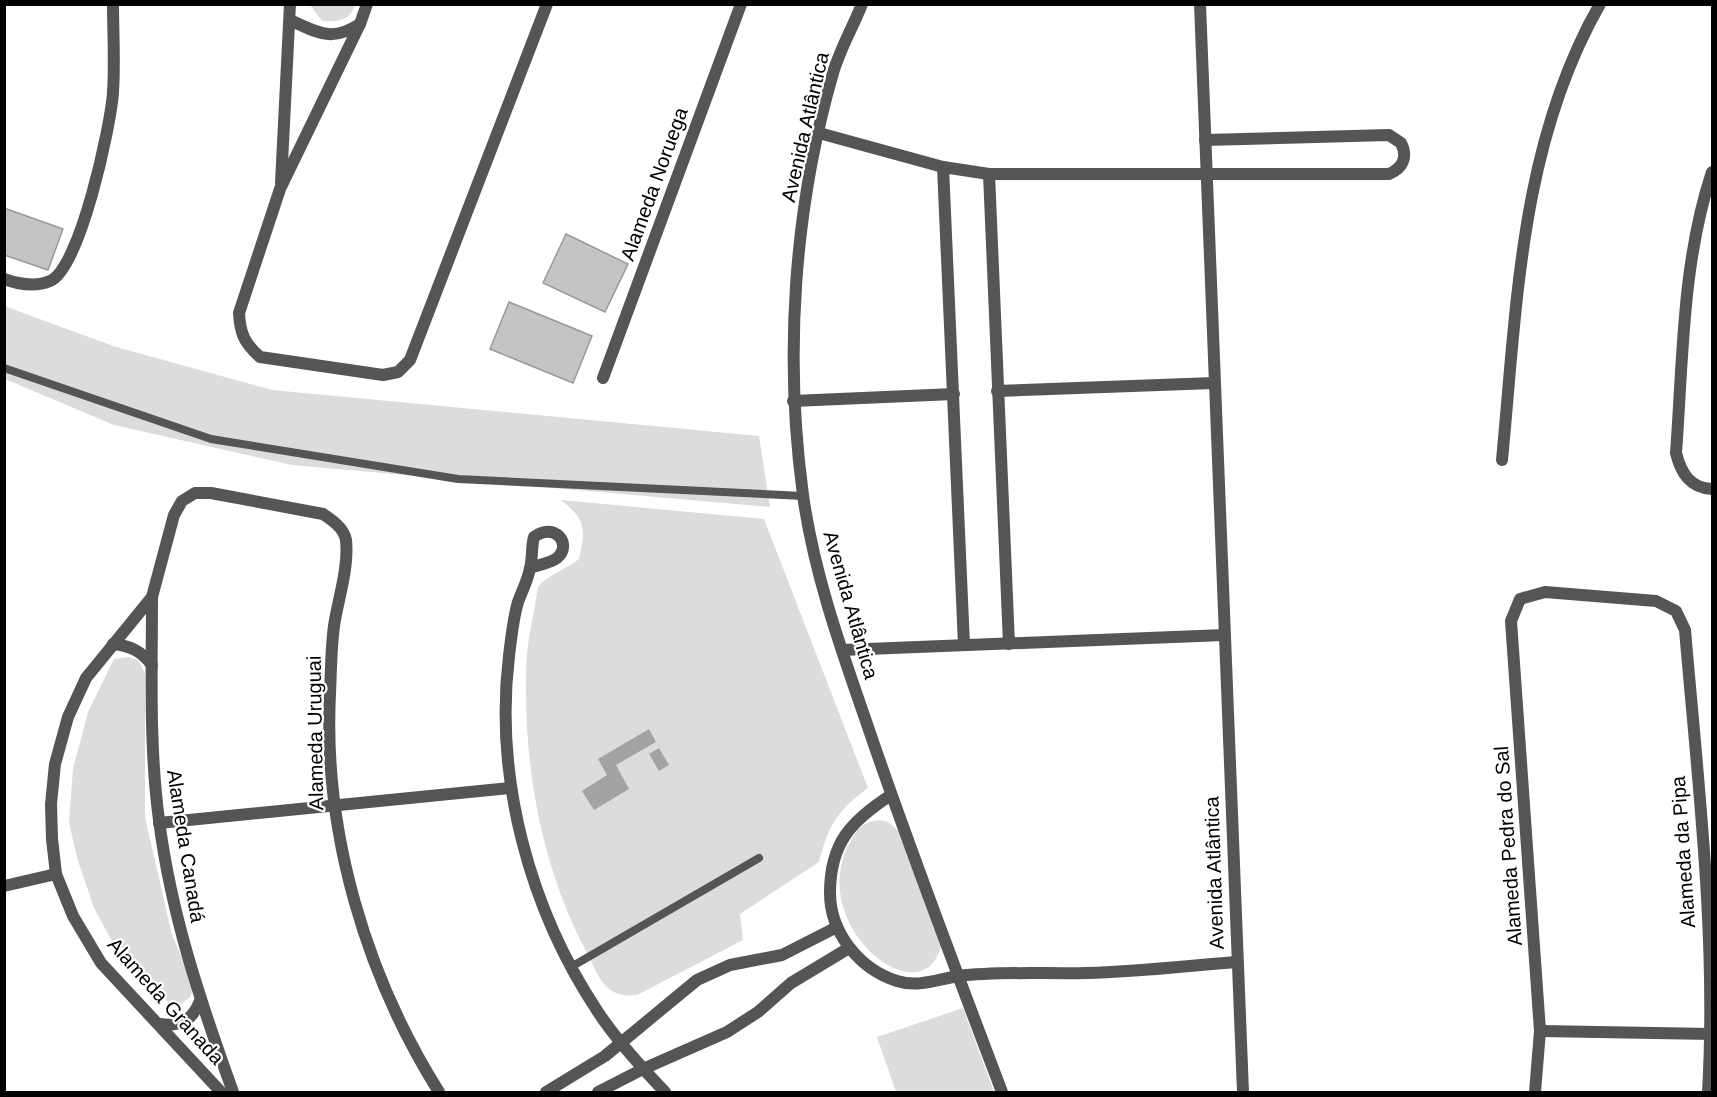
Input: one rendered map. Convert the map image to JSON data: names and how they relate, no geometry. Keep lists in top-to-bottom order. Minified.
{"streets":{"street":["Avenida Atlântica","Alameda Noruega","Alameda Uruguai","Alameda Canadá","Alameda Pedra do Sal","Alameda da Pipa","Alameda Granada"]},"crossings":[["Alameda Uruguai","Alameda Granada"],["Alameda Canadá","Alameda Granada"],["Alameda Pedra do Sal","Alameda da Pipa"]]}
